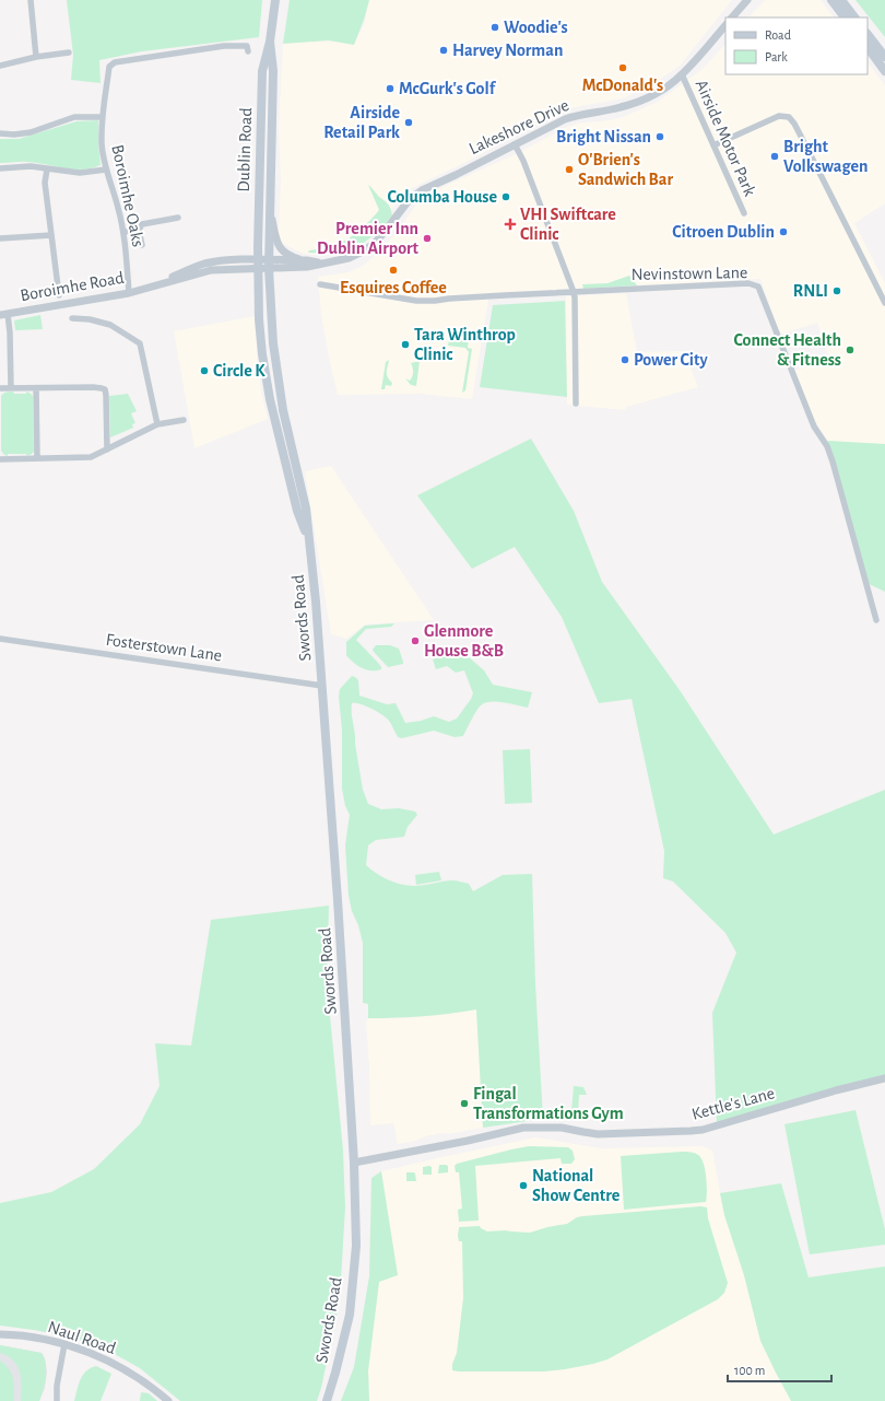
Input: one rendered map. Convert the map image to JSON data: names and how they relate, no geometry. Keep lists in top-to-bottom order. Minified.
{"streets":{"main road":["Dublin Road","Swords Road"],"street":["Lakeshore Drive","Airside Motor Park","Boroimhe Oaks","Nevinstown Lane","Boroimhe Road","Fosterstown Lane","Kettle's Lane","Naul Road"]},"crossings":[["Lakeshore Drive","Airside Motor Park"],["Lakeshore Drive","Dublin Road"],["Lakeshore Drive","Boroimhe Road"],["Lakeshore Drive","Swords Road"],["Dublin Road","Boroimhe Road"],["Dublin Road","Swords Road"],["Boroimhe Oaks","Boroimhe Road"],["Boroimhe Road","Swords Road"],["Swords Road","Fosterstown Lane"],["Swords Road","Kettle's Lane"]],"places":{"other":["Woodie's","Harvey Norman","McDonald's","McGurk's Golf","Airside Retail Park","Bright Nissan","Bright Volkswagen","O'Brien's Sandwich Bar","Columba House","Citroen Dublin","Premier Inn Dublin Airport","Esquires Coffee","RNLI","Tara Winthrop Clinic","Connect Health & Fitness","Power City","Circle K","Glenmore House B&B","Fingal Transformations Gym","National Show Centre"],"health":["VHI Swiftcare Clinic"]},"legend":["Road","Park"],"scale_bar":"100 m"}
